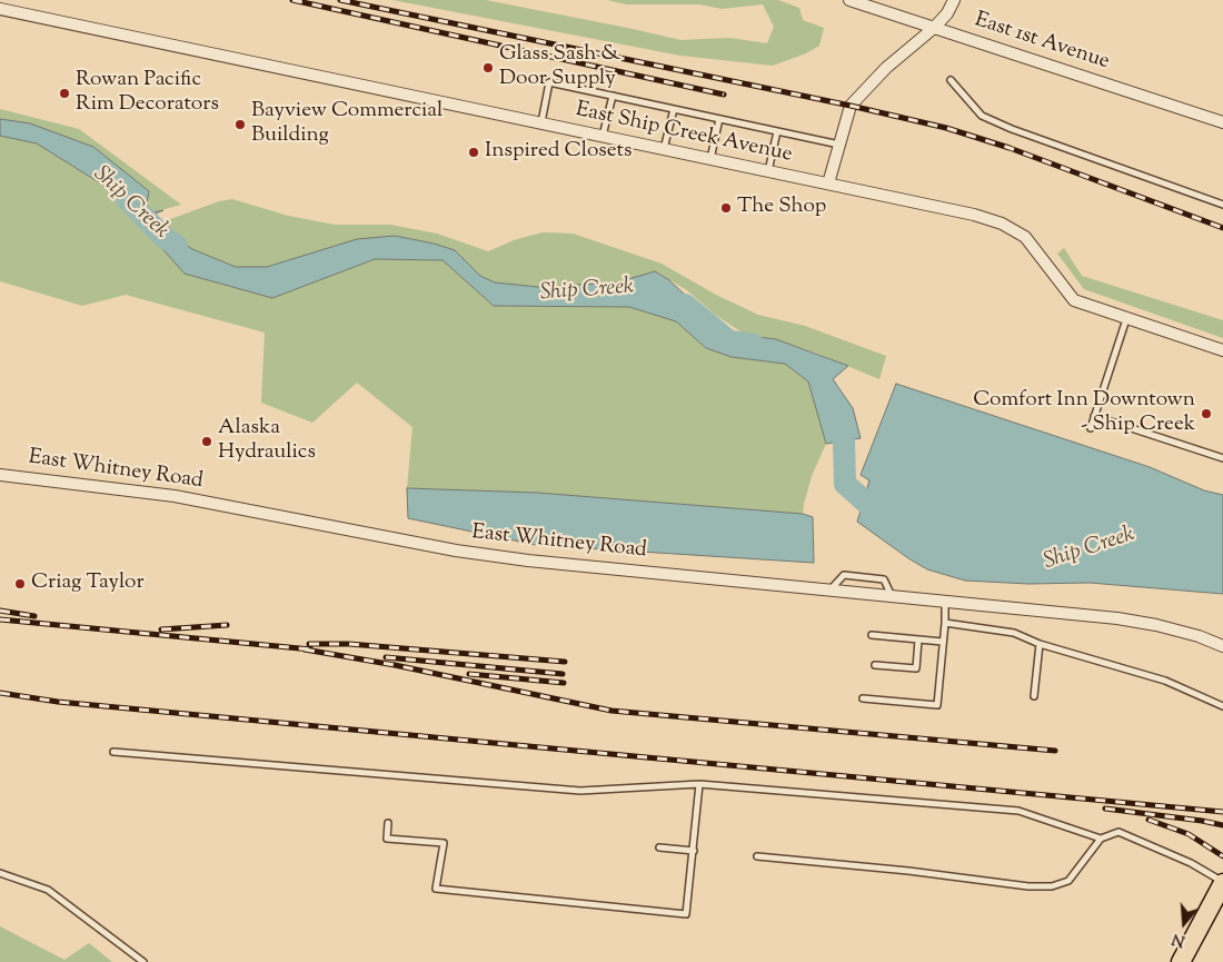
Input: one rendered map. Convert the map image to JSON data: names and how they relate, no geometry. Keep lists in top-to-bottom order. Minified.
{"streets":{"street":["East 1st Avenue","East Ship Creek Avenue","East Whitney Road"]},"water":["Ship Creek"],"places":["Glass Sash & Door Supply","Rowan Pacific Rim Decorators","Bayview Commercial Building","Inspired Closets","The Shop","Comfort Inn Downtown - Ship Creek","Alaska Hydraulics","Criag Taylor"],"north":"bottom"}
